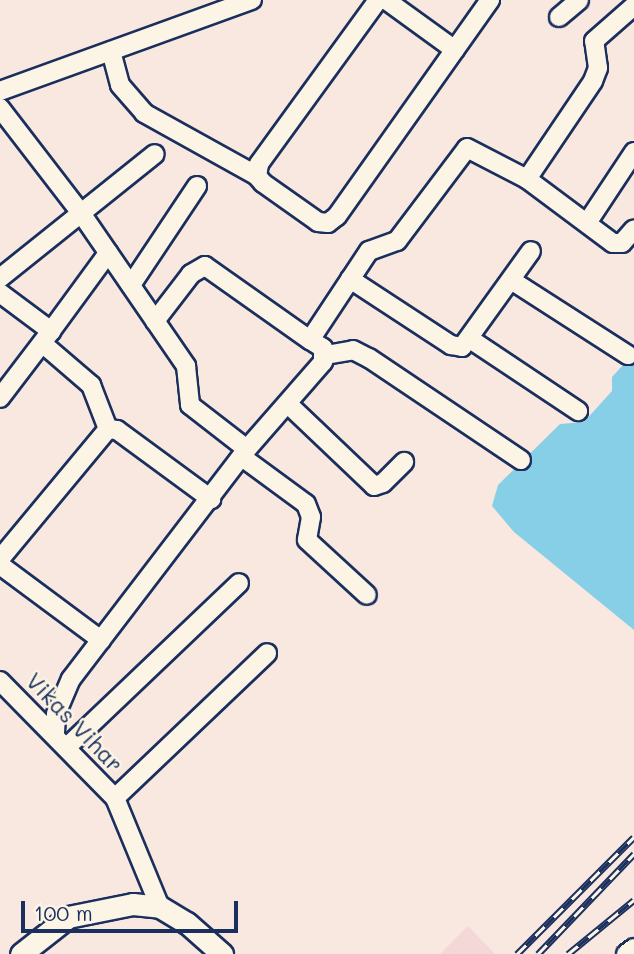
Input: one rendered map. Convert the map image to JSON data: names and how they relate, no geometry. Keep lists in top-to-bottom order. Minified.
{"streets":{"street":["Vikas Vihar"]},"scale_bar":"100 m"}
